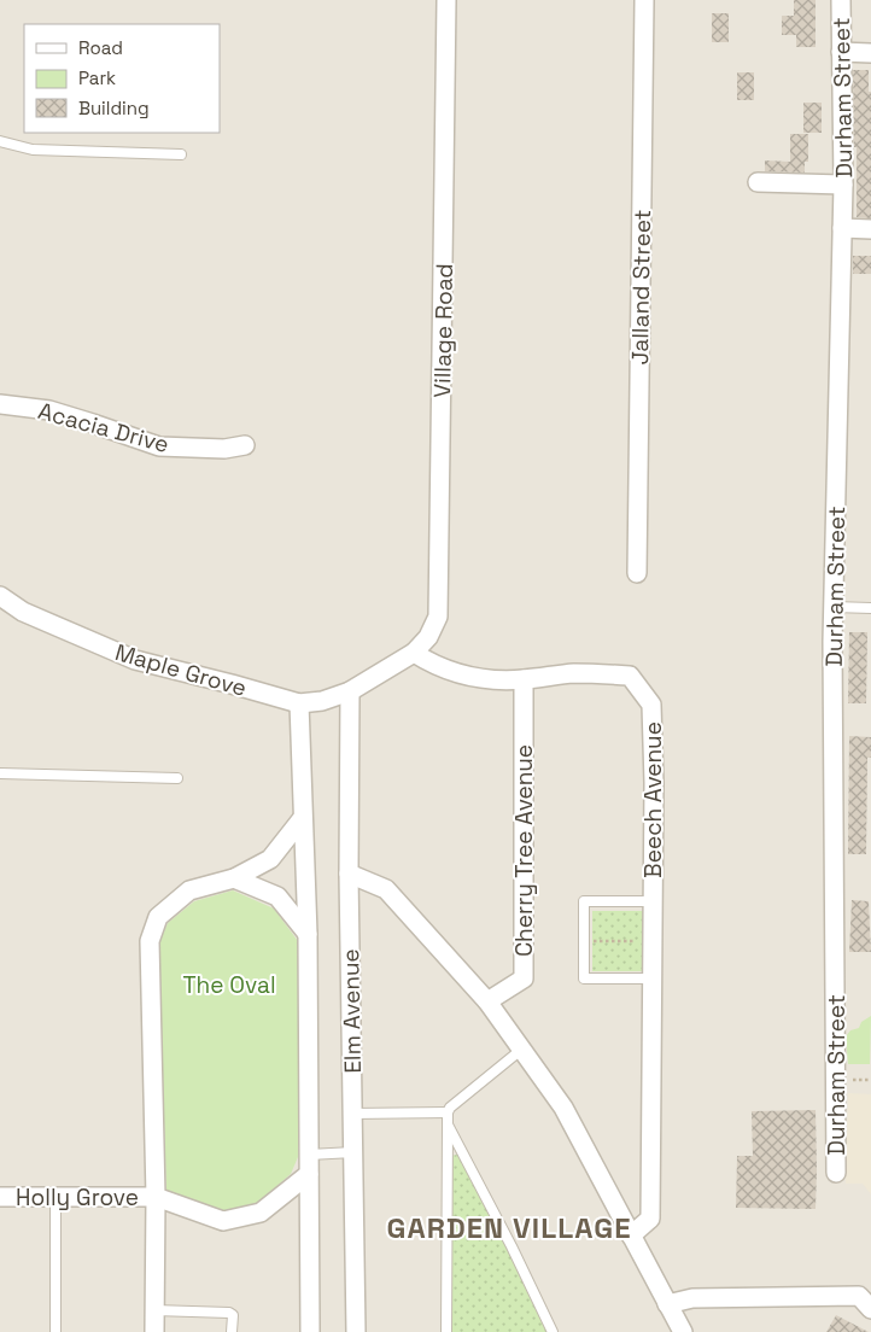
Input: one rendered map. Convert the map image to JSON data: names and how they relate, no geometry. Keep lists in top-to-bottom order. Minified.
{"streets":{"street":["Durham Street","Jalland Street","Village Road","Acacia Drive","Maple Grove","Beech Avenue","Cherry Tree Avenue","Elm Avenue","Holly Grove"]},"crossings":[["Village Road","Beech Avenue"],["Maple Grove","Elm Avenue"],["Beech Avenue","Cherry Tree Avenue"]],"districts":["GARDEN VILLAGE"],"parks":["The Oval"],"legend":["Road","Park","Building"]}
